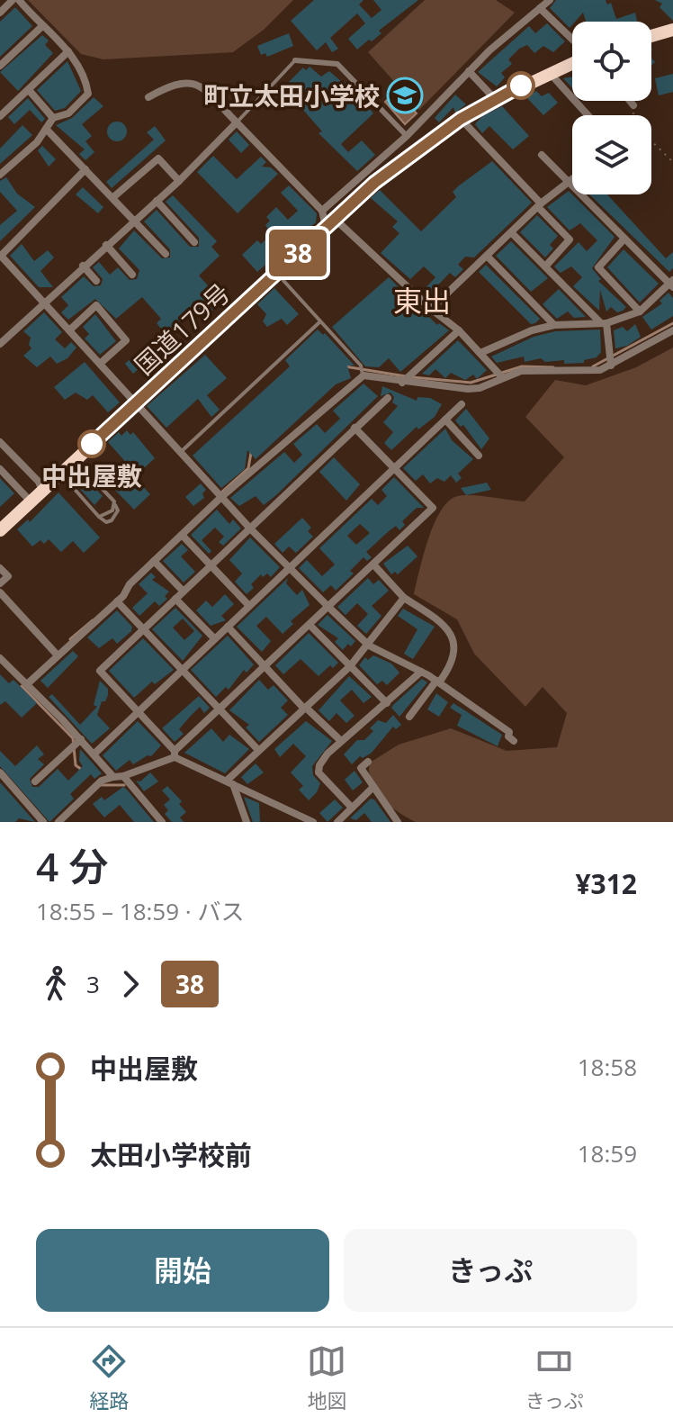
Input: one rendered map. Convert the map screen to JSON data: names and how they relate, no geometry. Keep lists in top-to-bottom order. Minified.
{"streets":{"highway":["国道179号"]},"districts":["東出"],"places":{"school or university":["町立太田小学校"],"other":["中出屋敷"]},"lines":["bus line 38"],"page":{"on_map":"38","heading":["4 分","18:55 – 18:59 · バス","¥312"],"legs":["3","38"],"list":[{"name":"中出屋敷","value":"18:58"},{"name":"太田小学校前","value":"18:59"}],"buttons":["開始","きっぷ"],"tabs":["経路","地図","きっぷ"]}}
